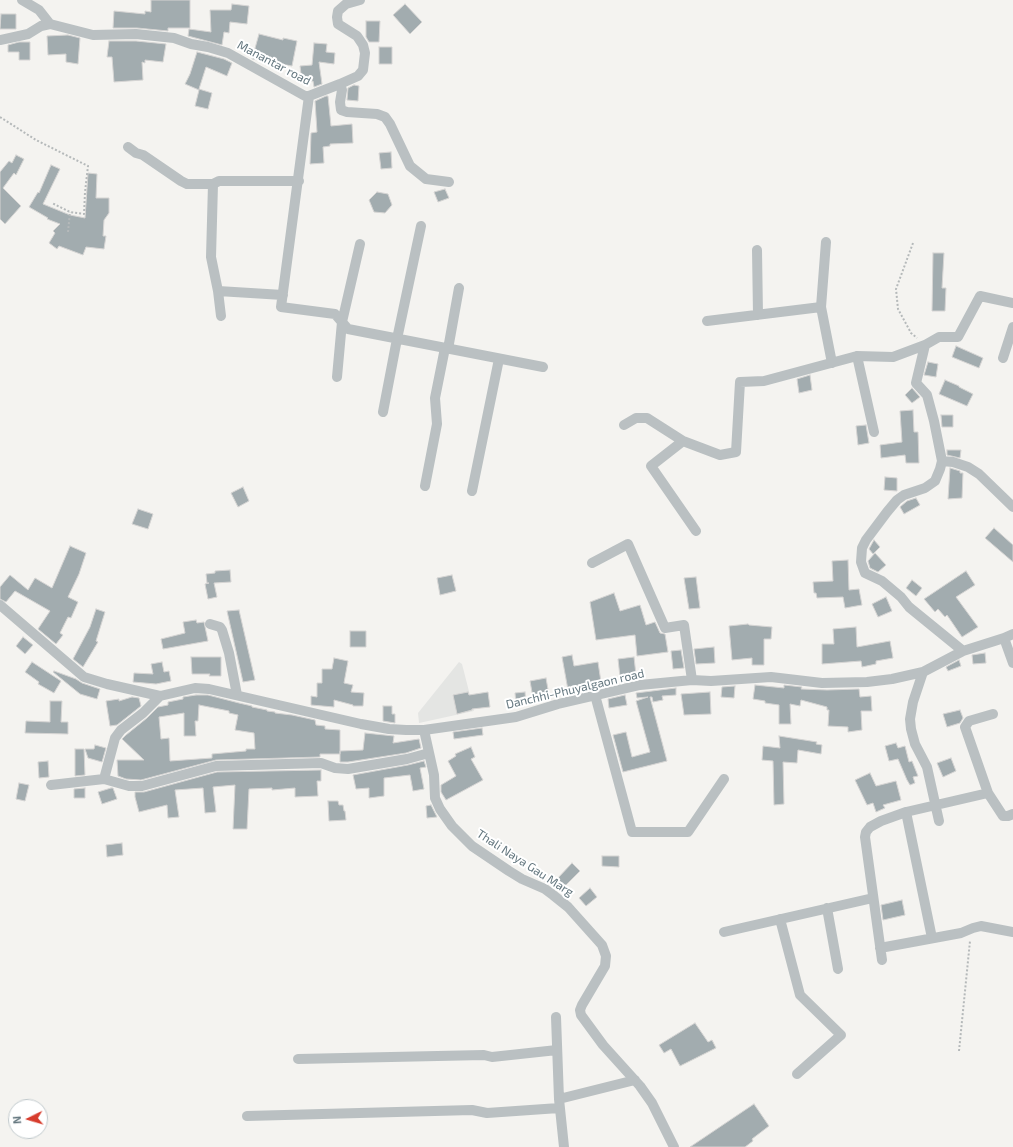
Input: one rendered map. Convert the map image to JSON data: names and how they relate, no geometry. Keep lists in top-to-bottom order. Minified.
{"streets":{"street":["Manantar road","Danchhi-Phuyalgaon road","Thali Naya Gau Marg"]},"crossings":[["Danchhi-Phuyalgaon road","Thali Naya Gau Marg"]],"north":"left"}
